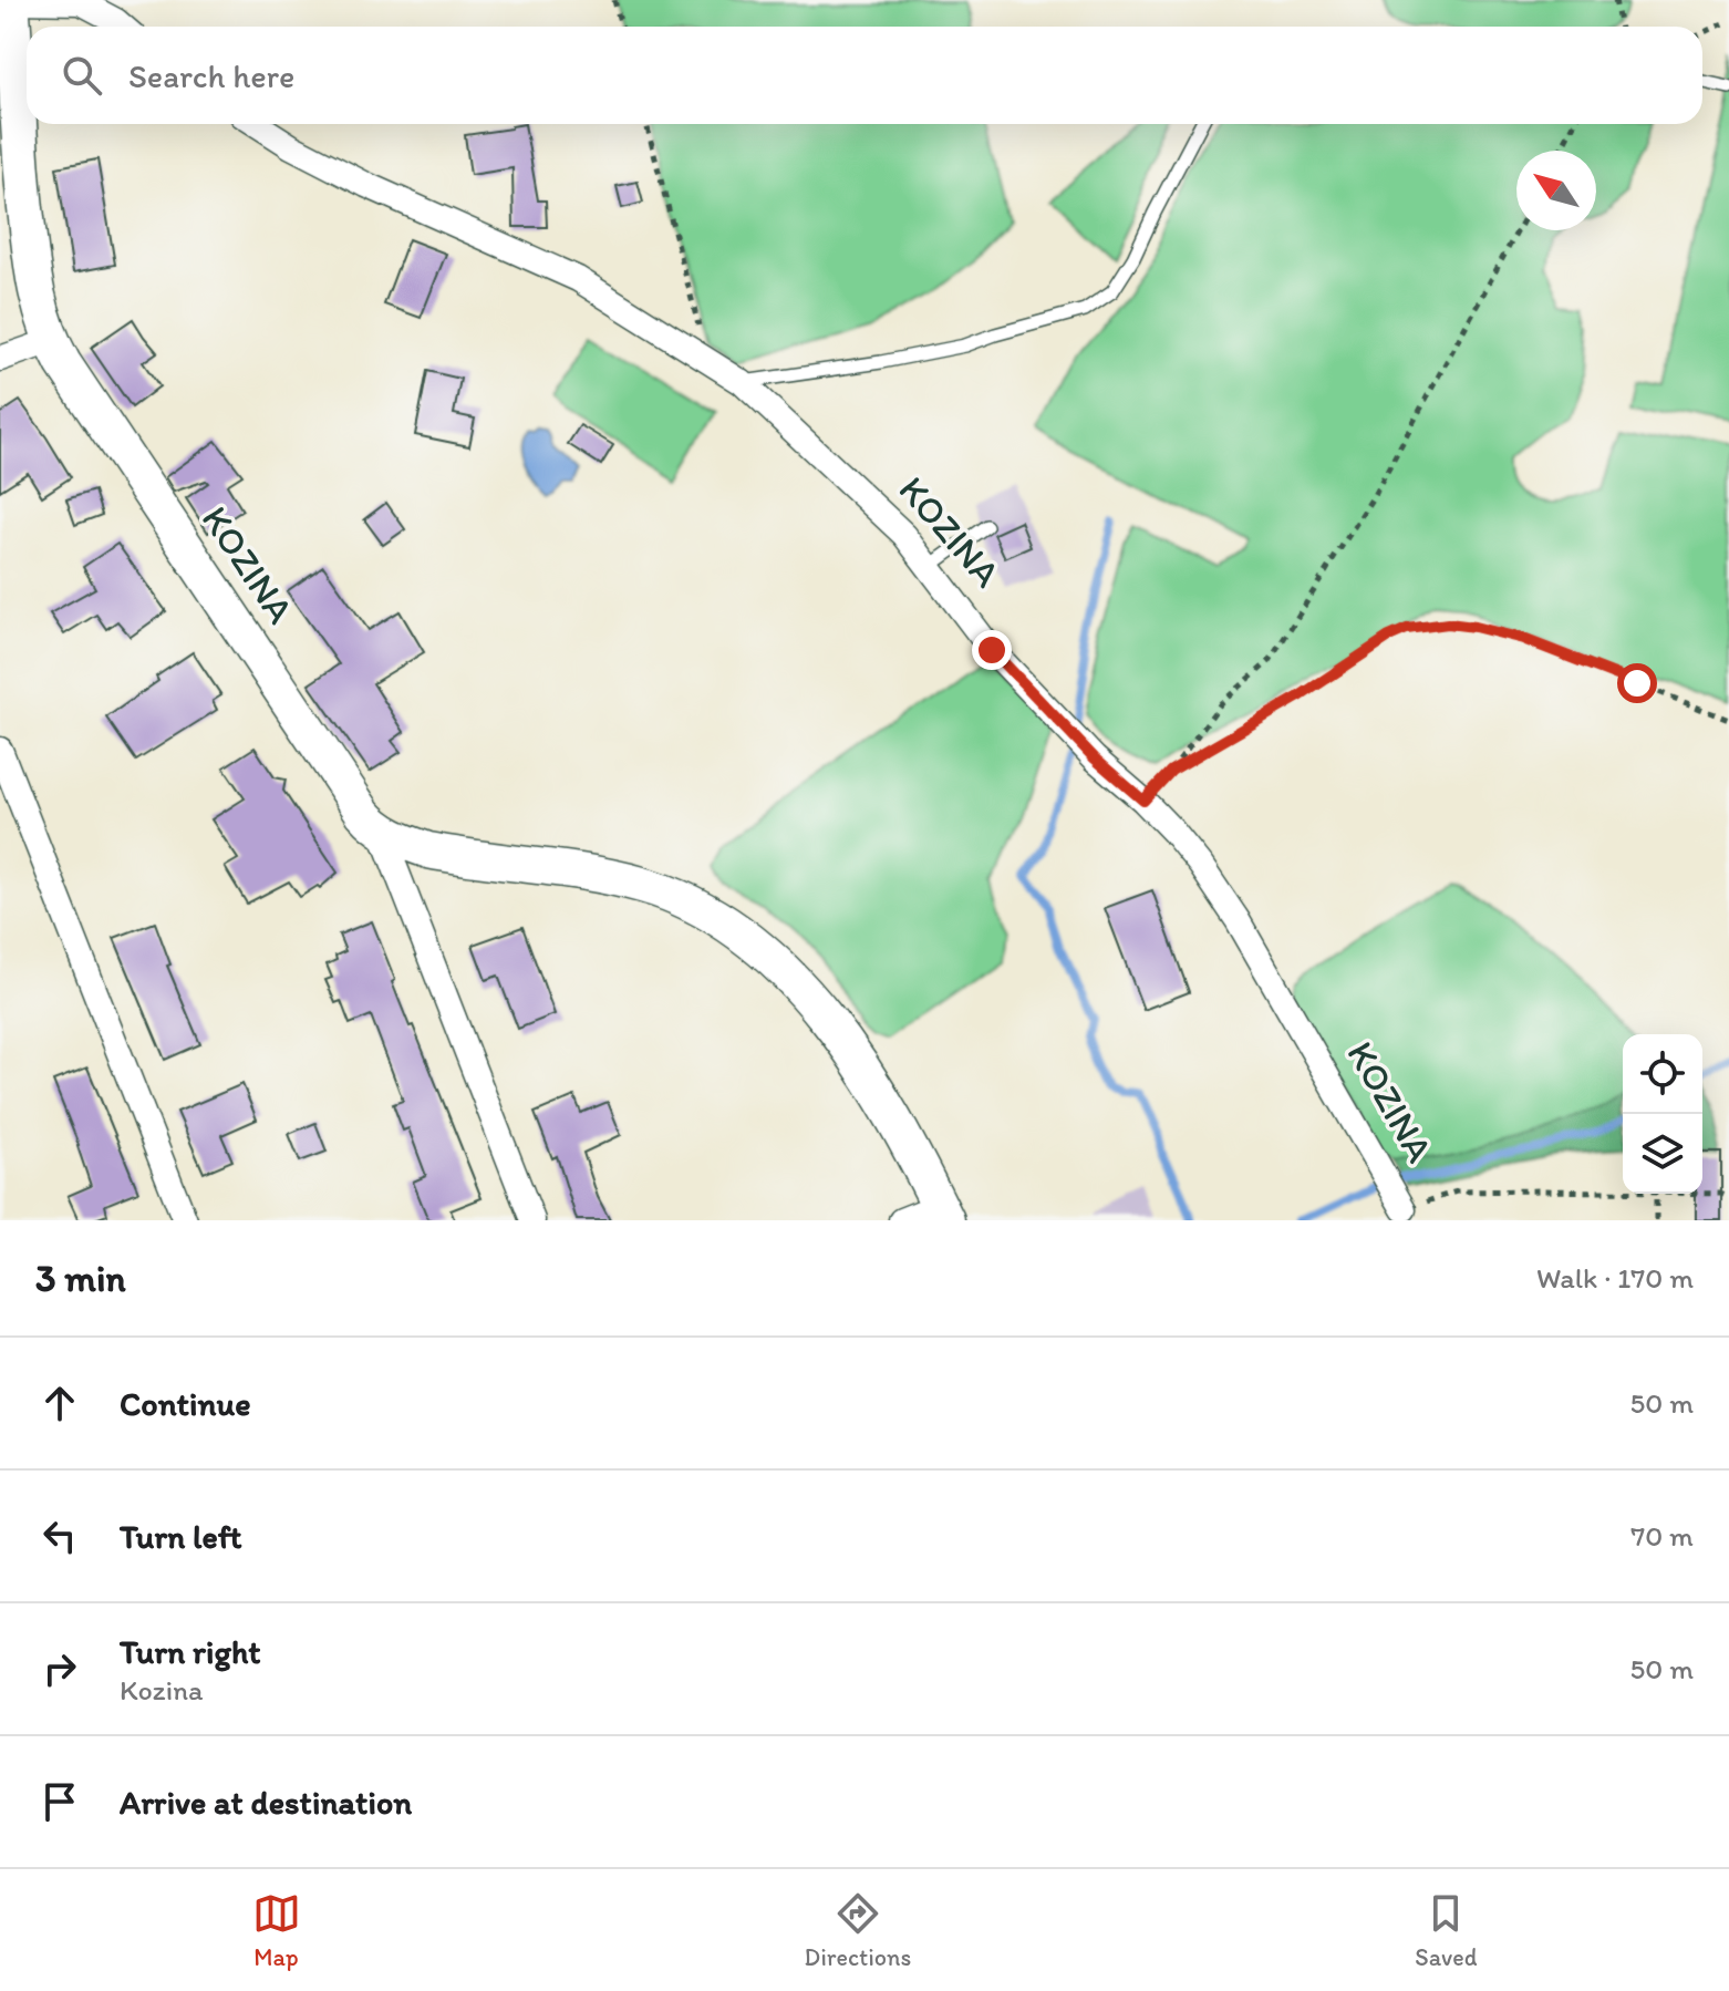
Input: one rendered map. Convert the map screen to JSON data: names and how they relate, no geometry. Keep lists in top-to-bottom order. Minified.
{"streets":{"main road":["KOZINA"]},"north":"top left","page":{"search":"Search here","heading":["3 min","Walk · 170 m"],"list":[["Continue","50 m"],["Turn left","70 m"],["Turn right","Kozina","50 m"],"Arrive at destination"],"nav":["Map","Directions","Saved"]}}
